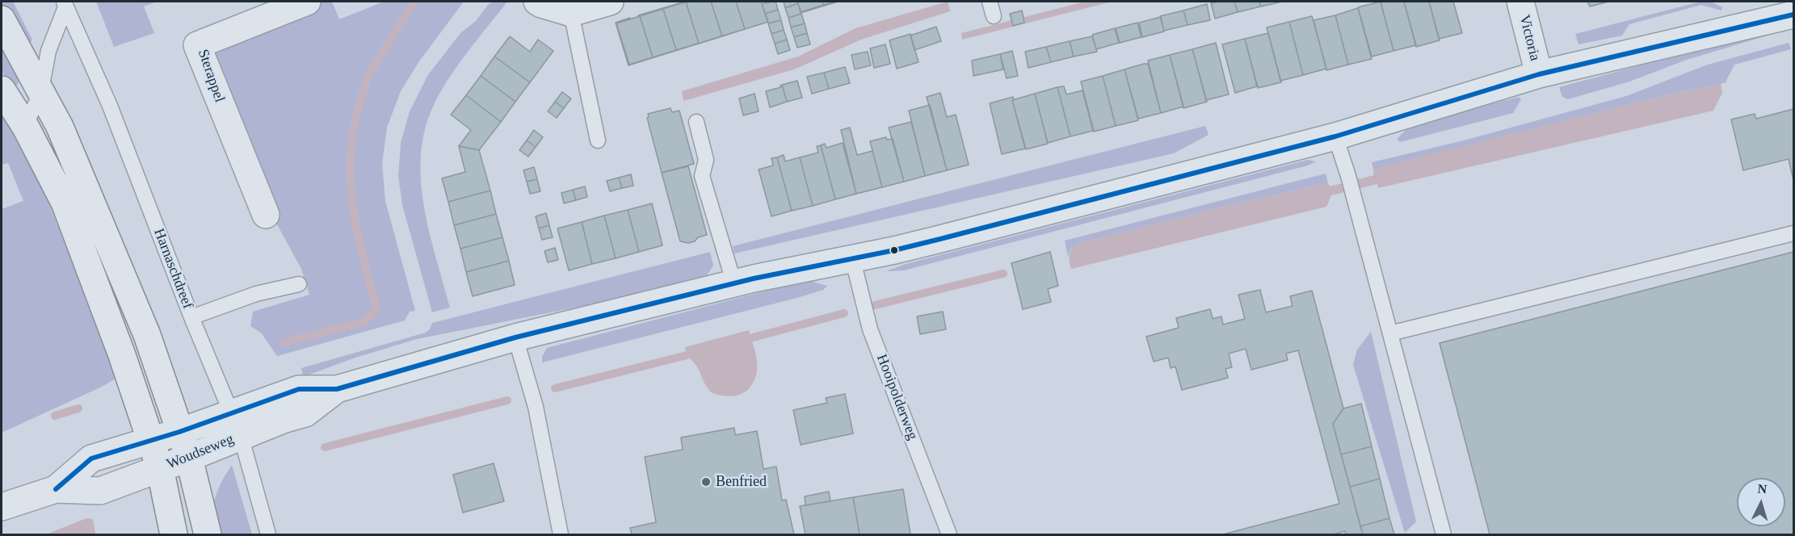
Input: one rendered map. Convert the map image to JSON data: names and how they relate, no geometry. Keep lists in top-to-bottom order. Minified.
{"streets":{"street":["Victoria","Sterappel","Woudseweg"],"lane":["Harnaschdreef","Hooipolderweg"]},"crossings":[["Victoria","Woudseweg"],["Harnaschdreef","Woudseweg"],["Hooipolderweg","Woudseweg"]],"places":["Benfried"],"north":"top"}
